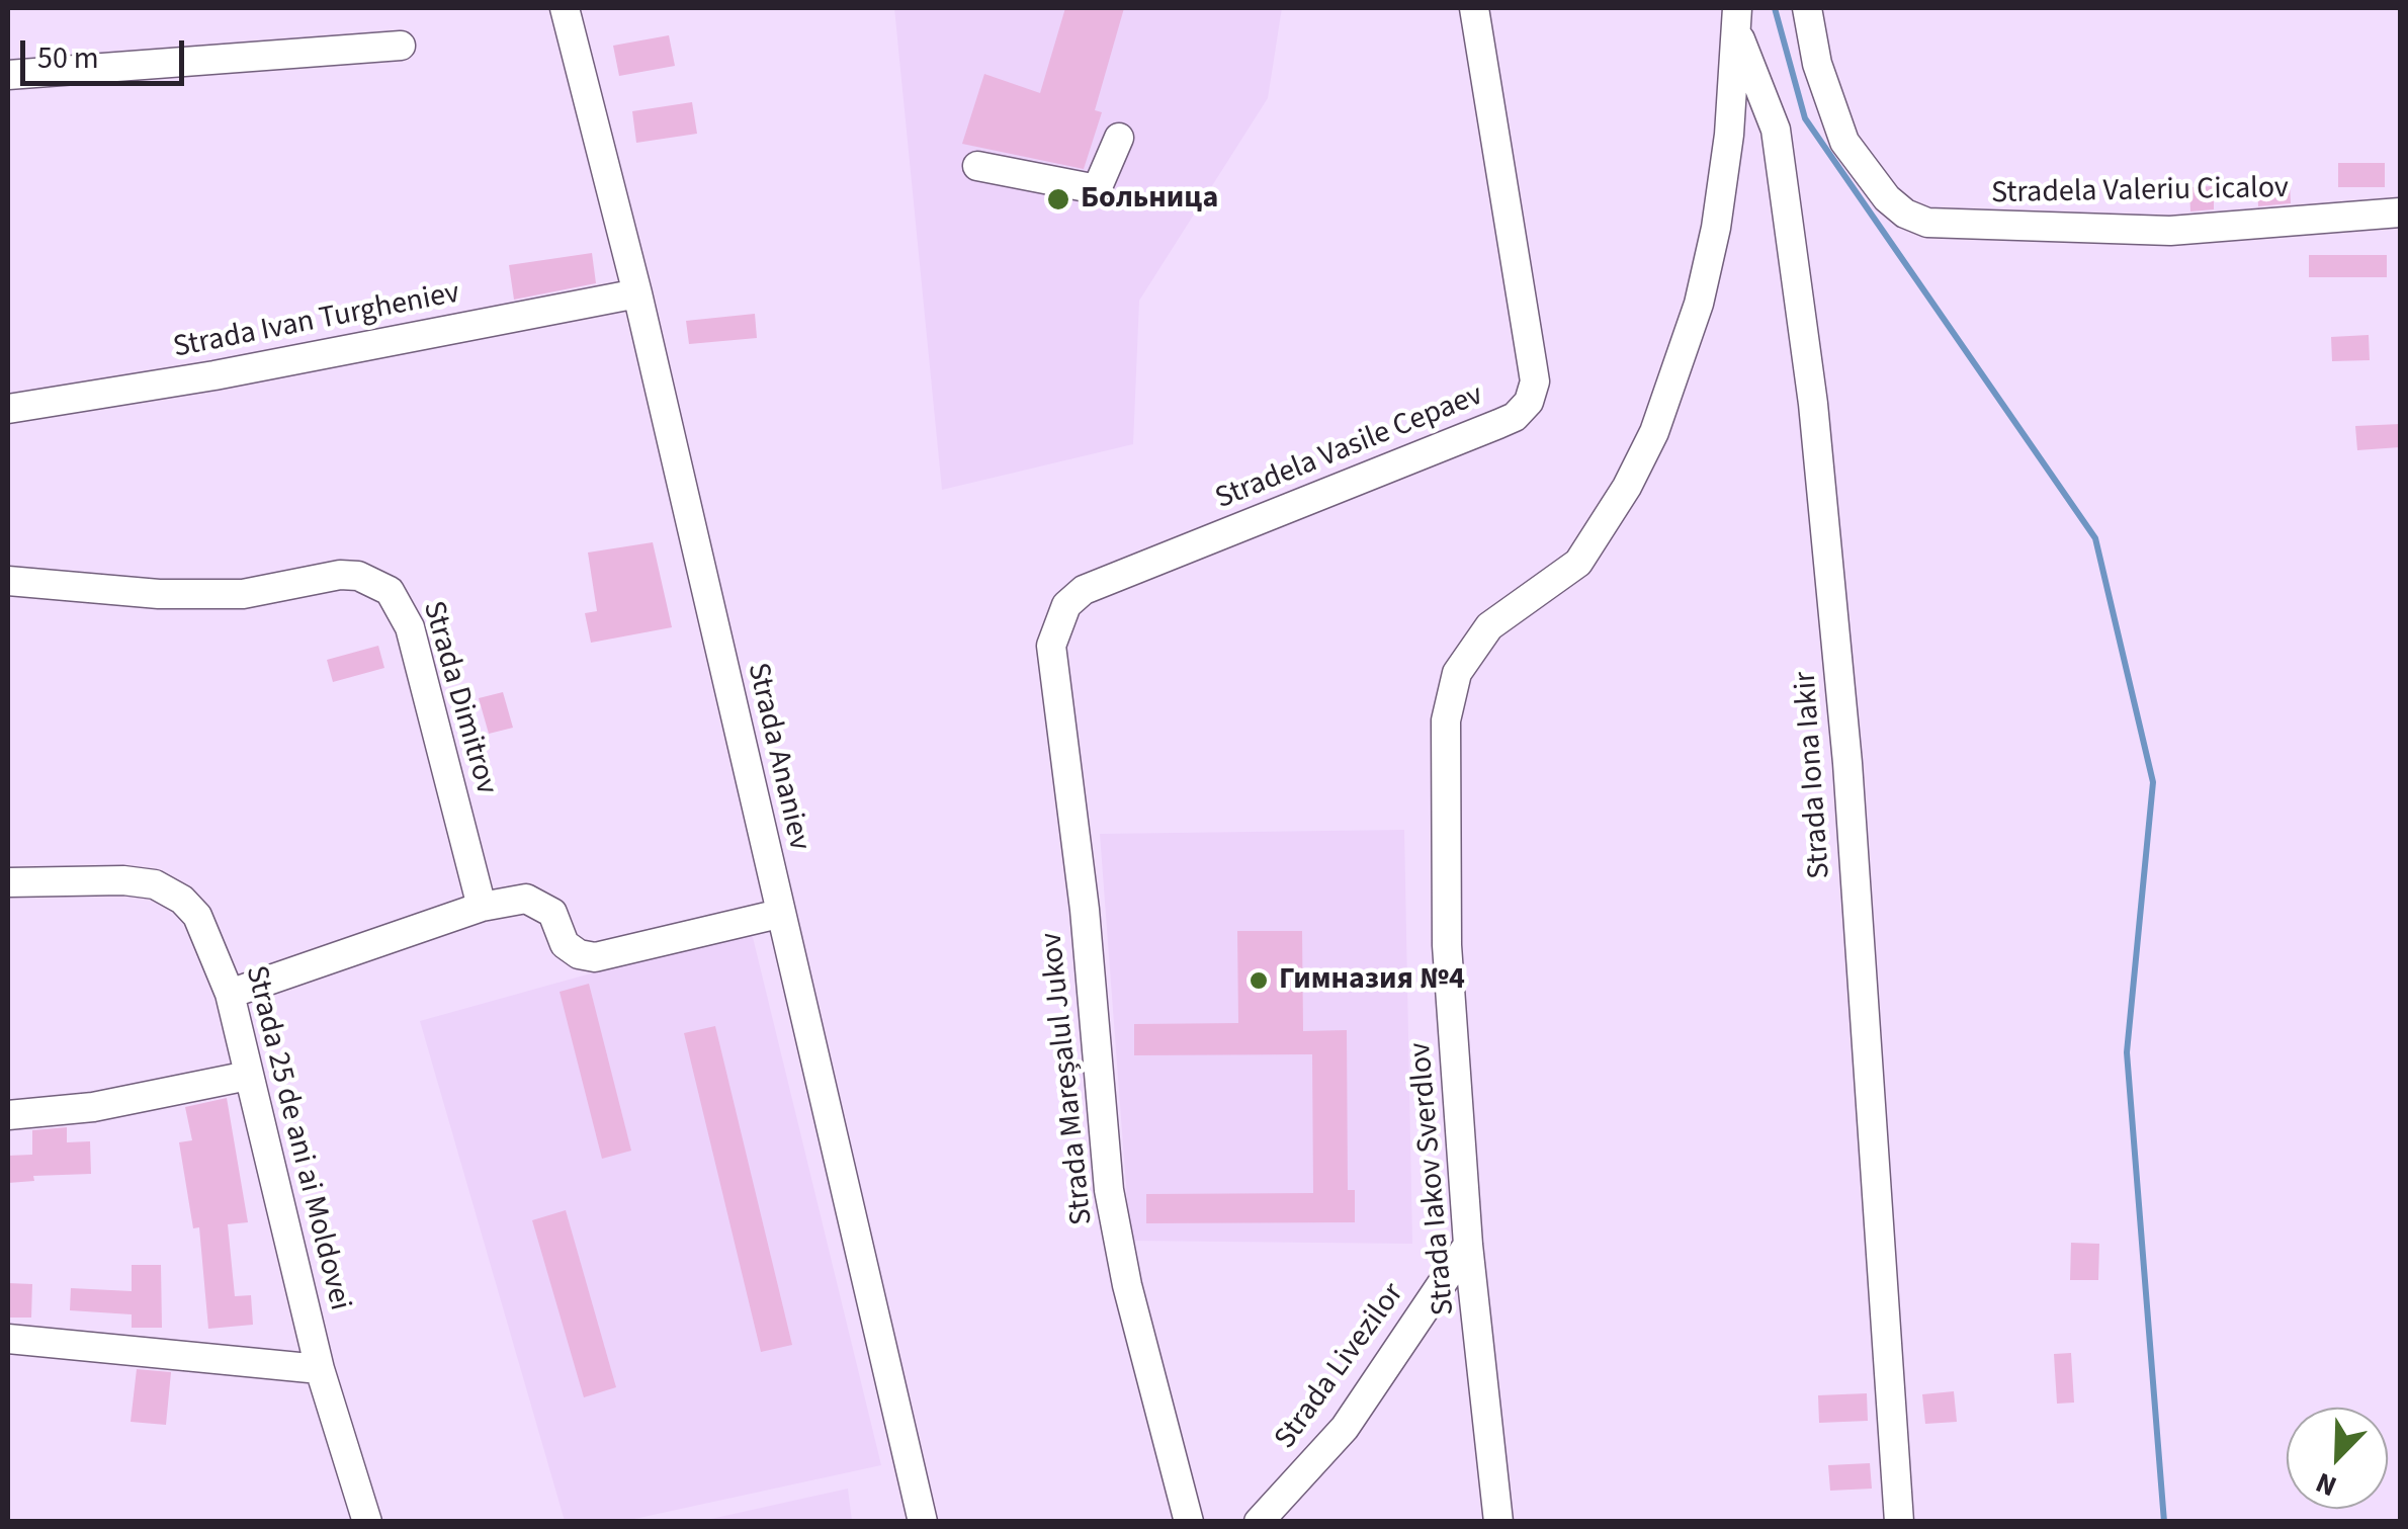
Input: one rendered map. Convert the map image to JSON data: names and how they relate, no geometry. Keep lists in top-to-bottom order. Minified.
{"streets":{"street":["Stradela Valeriu Cicalov","Strada Ivan Turgheniev","Stradela Vasile Cepaev","Strada Dimitrov","Strada Ananiev","Strada Iona Iakir","Strada Mareșalul Jukov","Strada 25 de ani ai Moldovei","Strada Iakov Sverdlov","Strada Livezilor"]},"crossings":[["Strada Ivan Turgheniev","Strada Ananiev"],["Stradela Vasile Cepaev","Strada Mareșalul Jukov"],["Strada Iona Iakir","Strada Iakov Sverdlov"],["Strada Iakov Sverdlov","Strada Livezilor"]],"places":["Больница","Гимназия №4"],"scale_bar":"50 m","north":"bottom left"}
